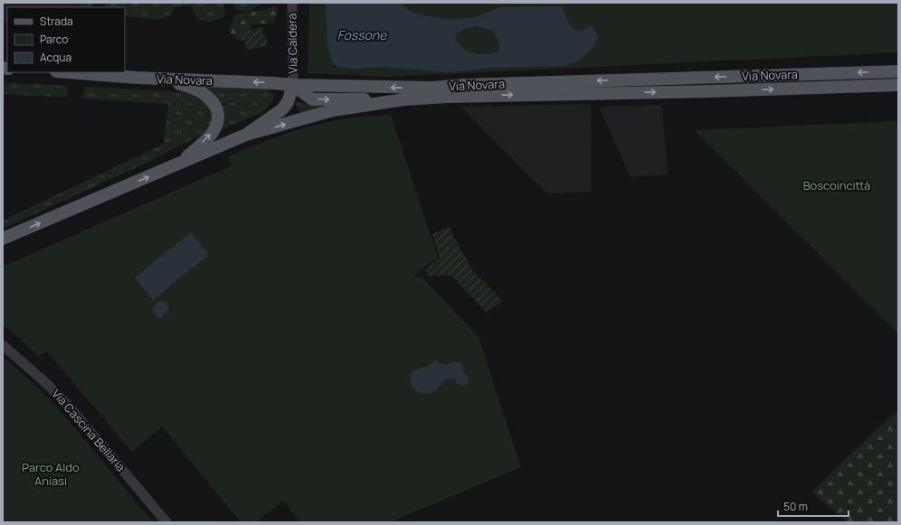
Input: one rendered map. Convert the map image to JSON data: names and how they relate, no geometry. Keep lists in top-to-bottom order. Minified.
{"streets":{"main road":["Via Novara"],"street":["Via Caldera","Via Cascina Bellaria"]},"crossings":[["Via Caldera","Via Novara"]],"water":["Fossone"],"parks":["Boscoincittà","Parco Aldo Aniasi"],"legend":["Strada","Parco","Acqua"],"scale_bar":"50 m"}
